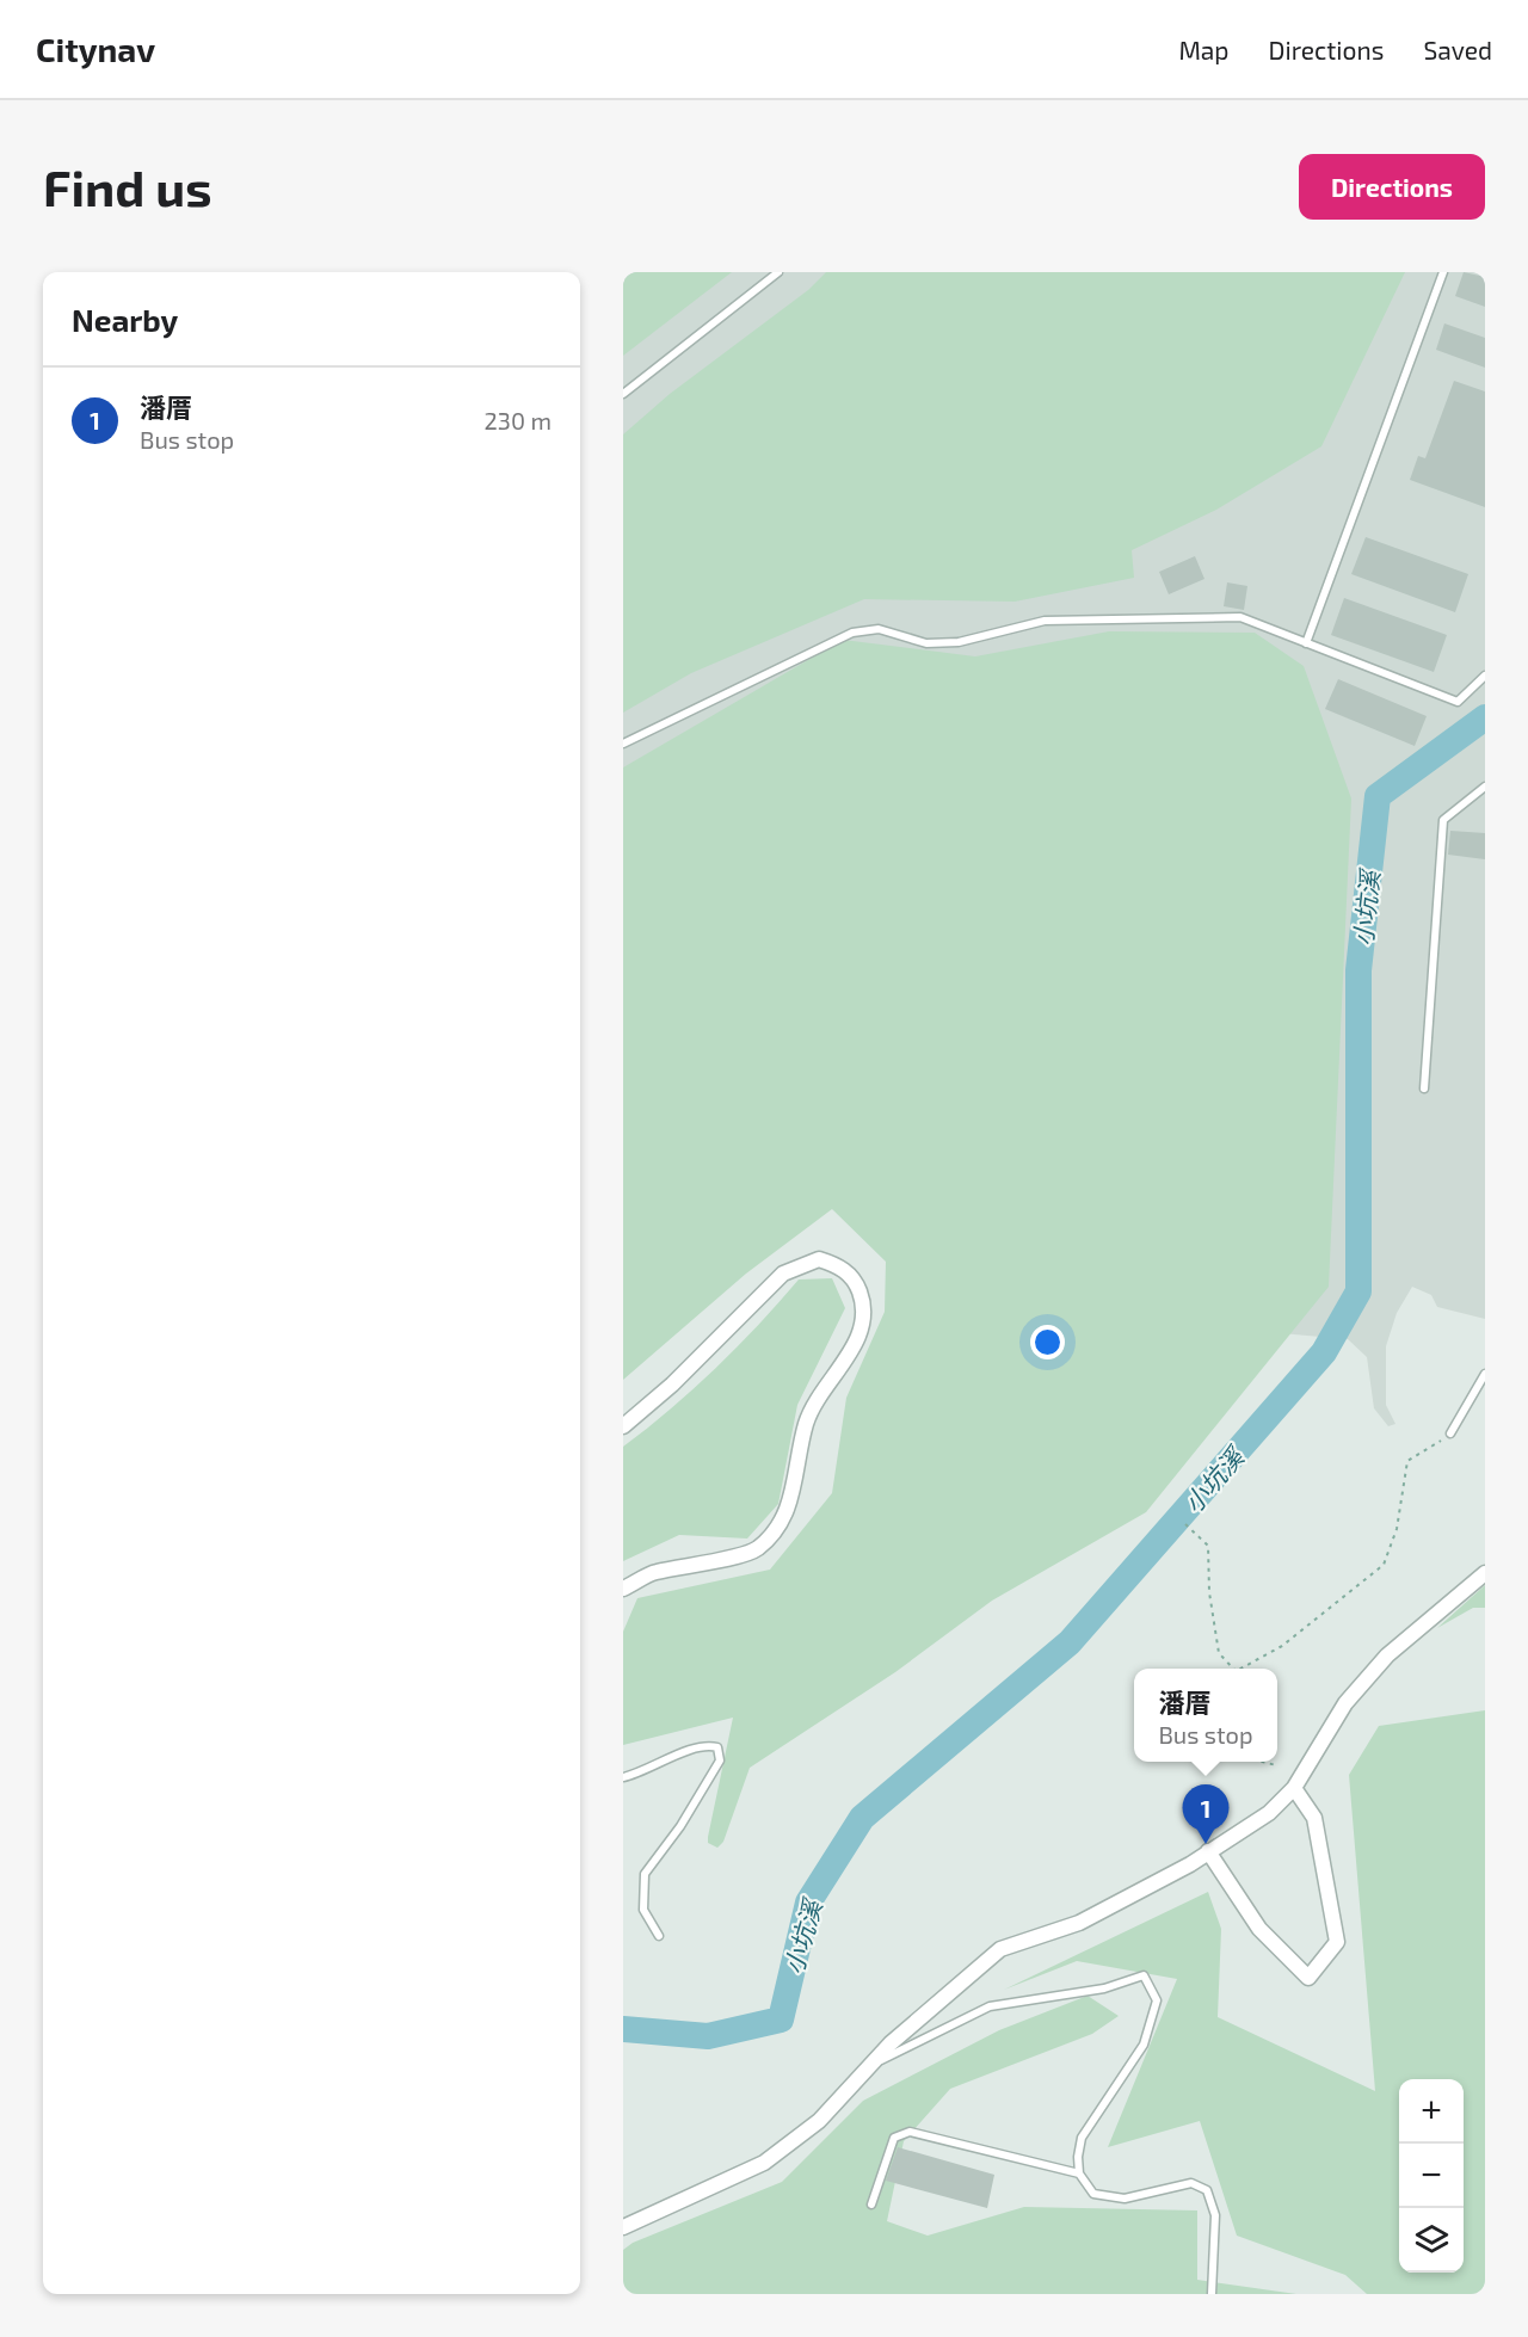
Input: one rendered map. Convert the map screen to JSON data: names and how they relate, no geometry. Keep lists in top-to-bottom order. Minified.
{"water":["小坑溪"],"page":{"header":"Citynav","nav":["Map","Directions","Saved"],"buttons":"Directions","title":"Find us","heading":"Nearby","list":[{"mark":"1","name":"潘厝","note":"Bus stop","value":"230 m"}],"popup":["潘厝","Bus stop"],"pins":"1","map_buttons":["+","−"]}}
